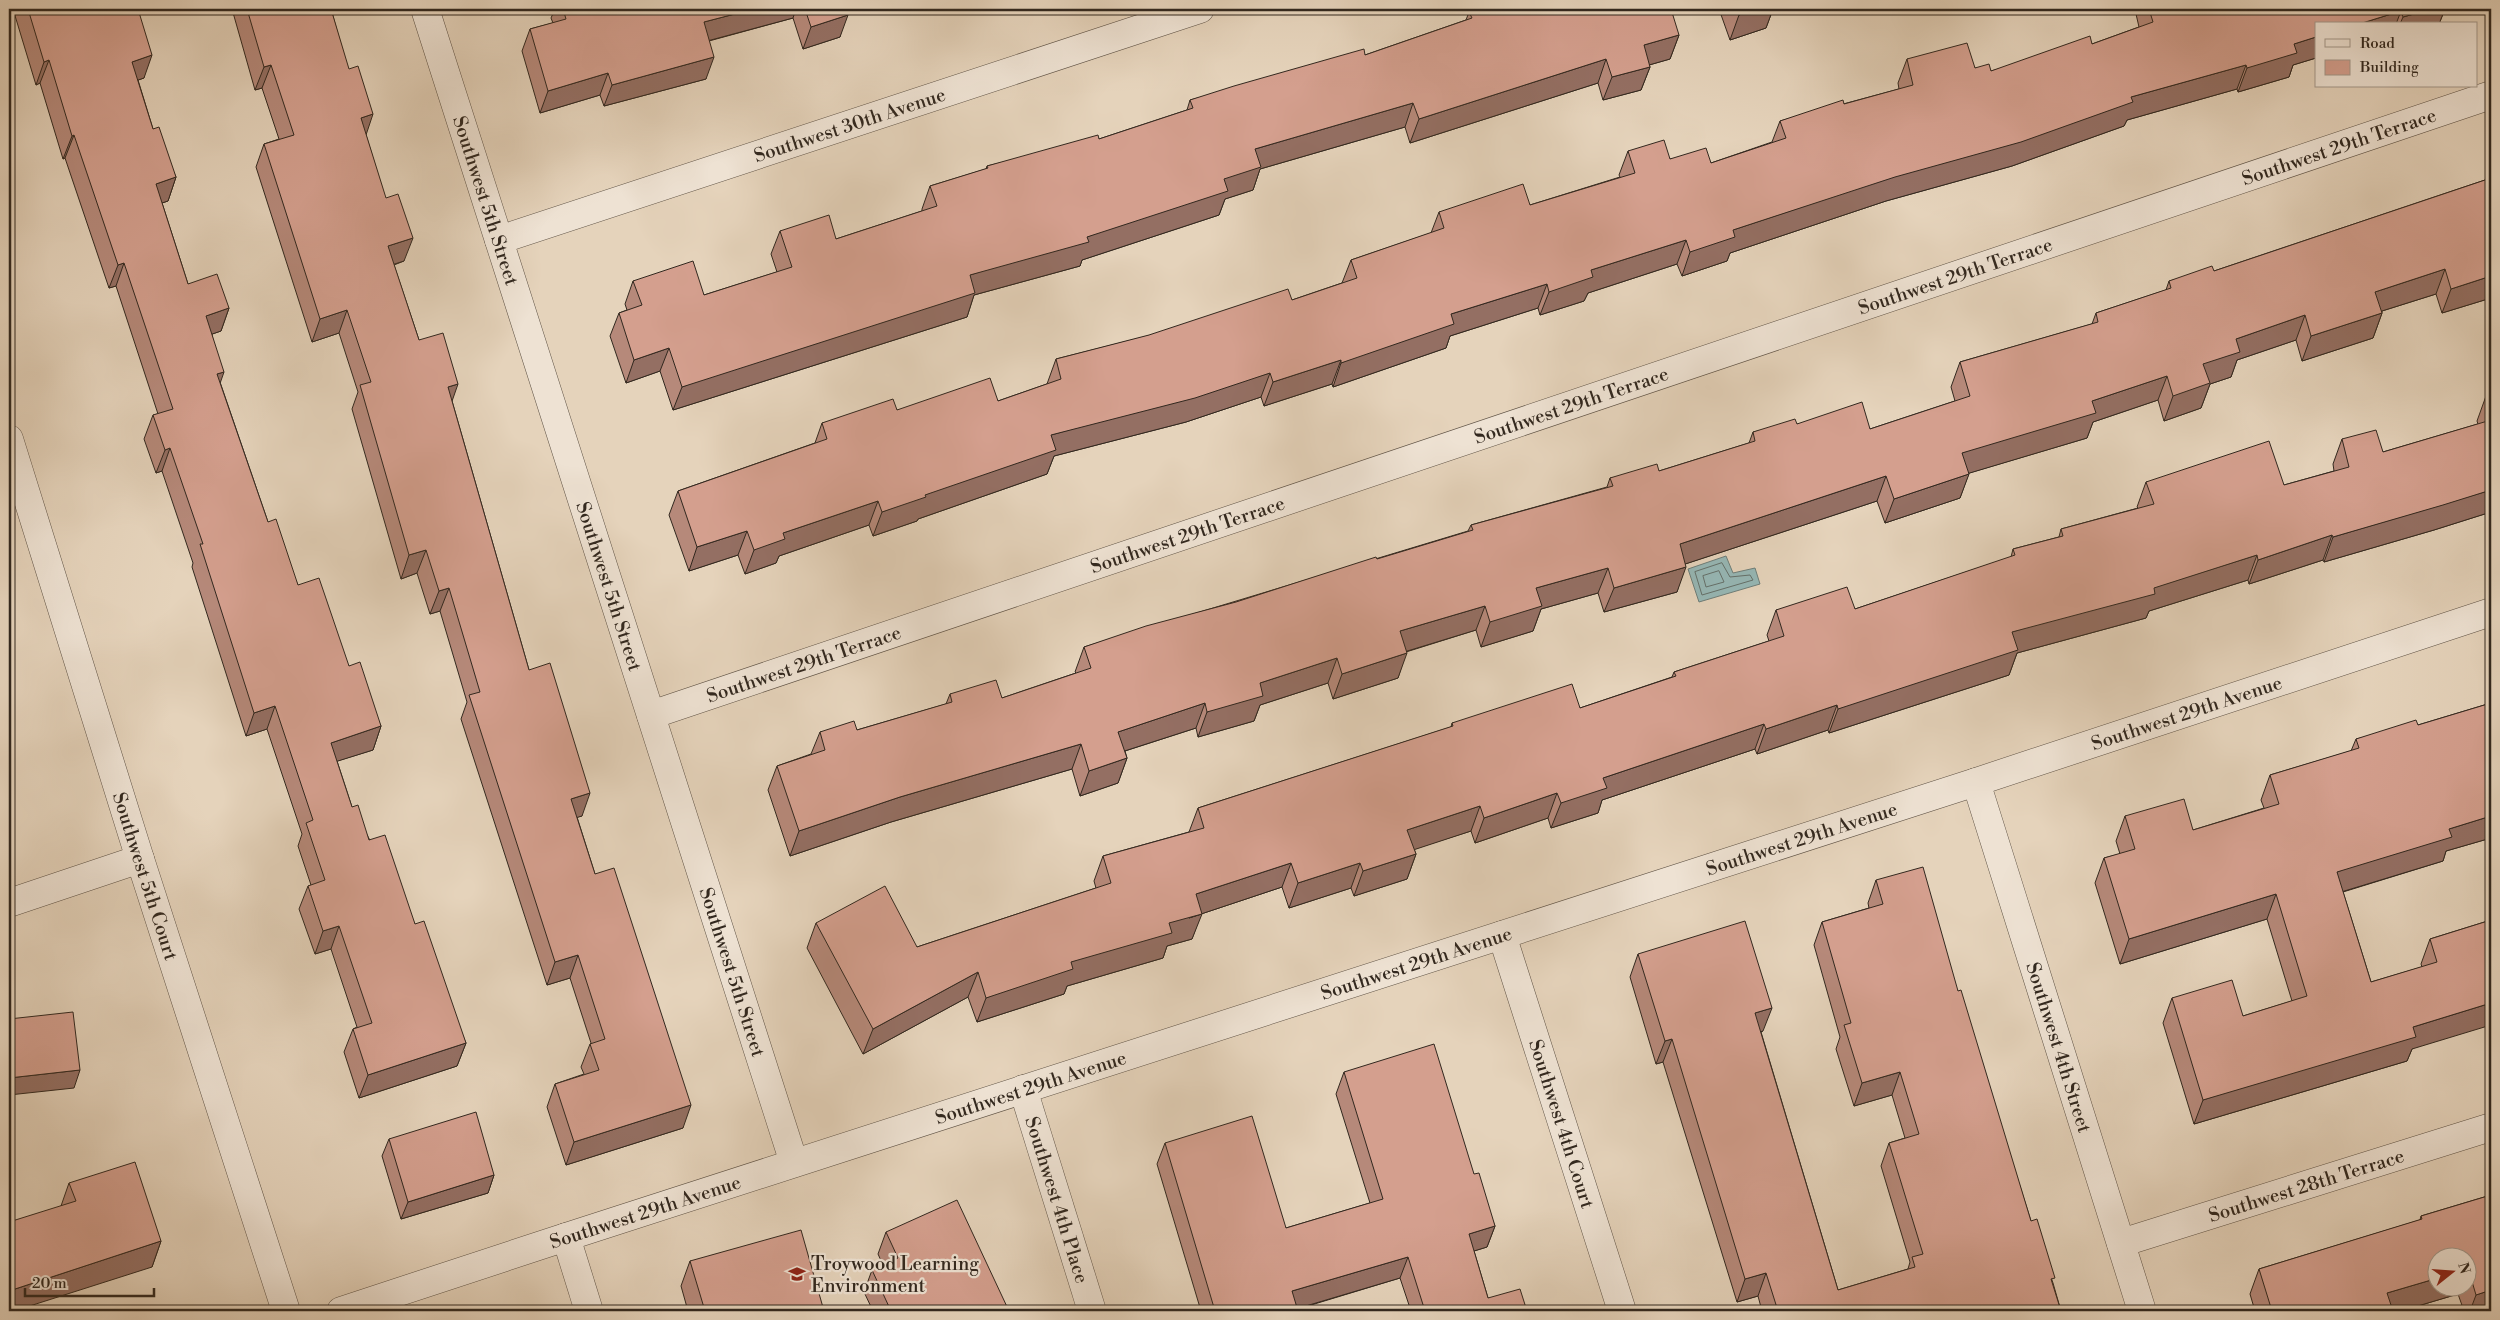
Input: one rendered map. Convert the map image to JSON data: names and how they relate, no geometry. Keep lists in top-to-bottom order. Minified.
{"streets":{"street":["Southwest 30th Avenue","Southwest 29th Terrace","Southwest 5th Street","Southwest 29th Avenue","Southwest 5th Court","Southwest 4th Street","Southwest 4th Court","Southwest 28th Terrace","Southwest 4th Place"]},"crossings":[["Southwest 30th Avenue","Southwest 5th Street"],["Southwest 29th Terrace","Southwest 5th Street"],["Southwest 5th Street","Southwest 29th Avenue"],["Southwest 29th Avenue","Southwest 4th Street"],["Southwest 29th Avenue","Southwest 4th Court"],["Southwest 29th Avenue","Southwest 4th Place"],["Southwest 4th Street","Southwest 28th Terrace"]],"places":{"school or university":["Troywood Learning Environment"]},"legend":["Road","Building"],"scale_bar":"20 m","north":"right"}
